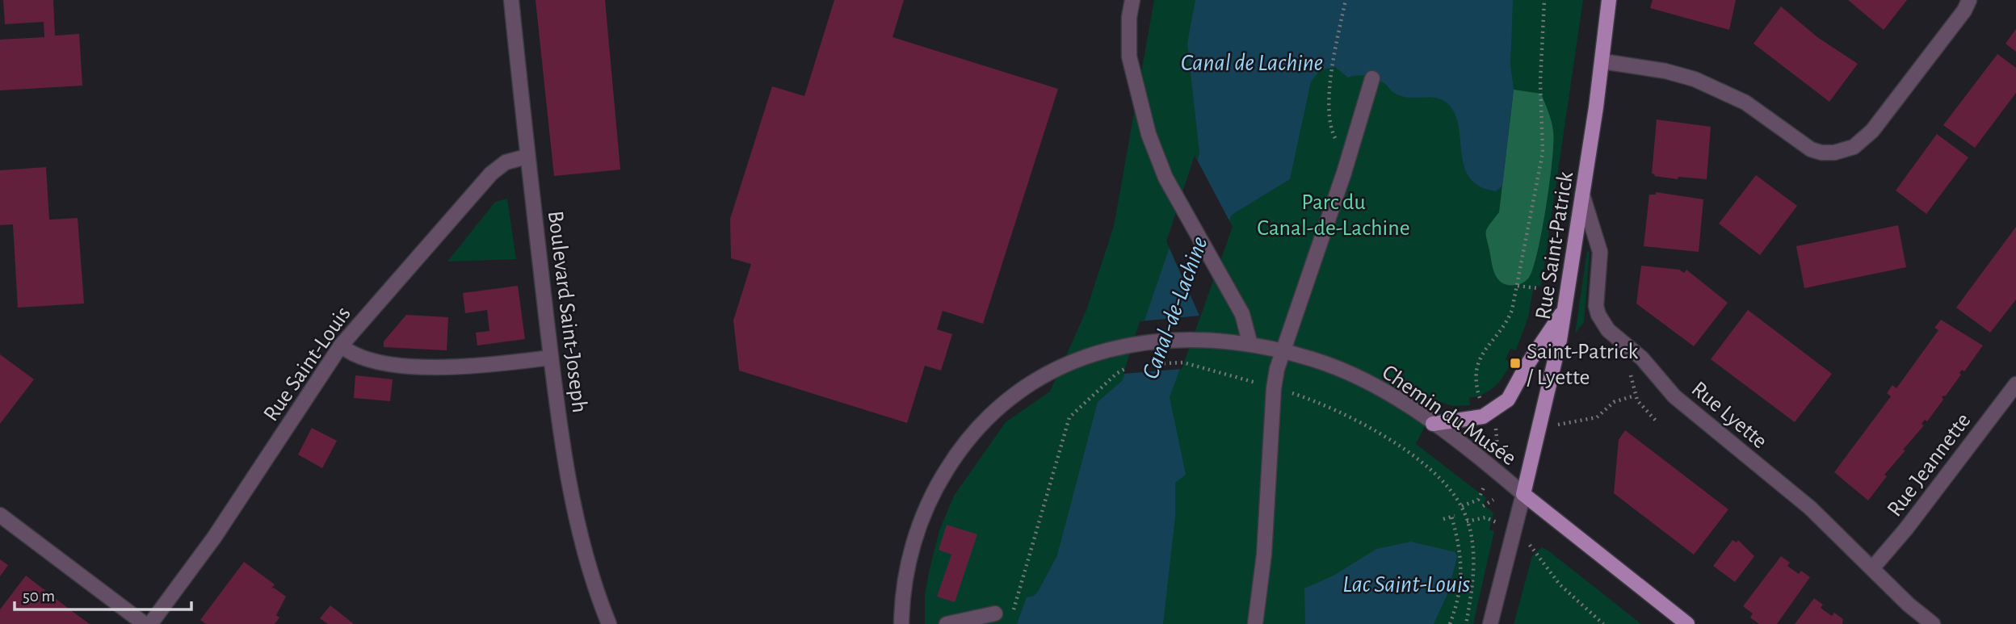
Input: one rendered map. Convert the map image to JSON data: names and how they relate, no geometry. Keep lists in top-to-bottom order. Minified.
{"streets":{"main road":["Rue Saint-Patrick","Chemin du Musée"],"street":["Boulevard Saint-Joseph","Rue Saint-Louis","Rue Lyette","Rue Jeannette"]},"crossings":[["Rue Saint-Patrick","Chemin du Musée"],["Rue Saint-Patrick","Rue Lyette"],["Boulevard Saint-Joseph","Rue Saint-Louis"],["Rue Lyette","Rue Jeannette"]],"water":["Canal de Lachine","Canal-de-Lachine","Lac Saint-Louis"],"parks":["Parc du Canal-de-Lachine"],"places":{"transit":["Saint-Patrick / Lyette"]},"scale_bar":"50 m"}
